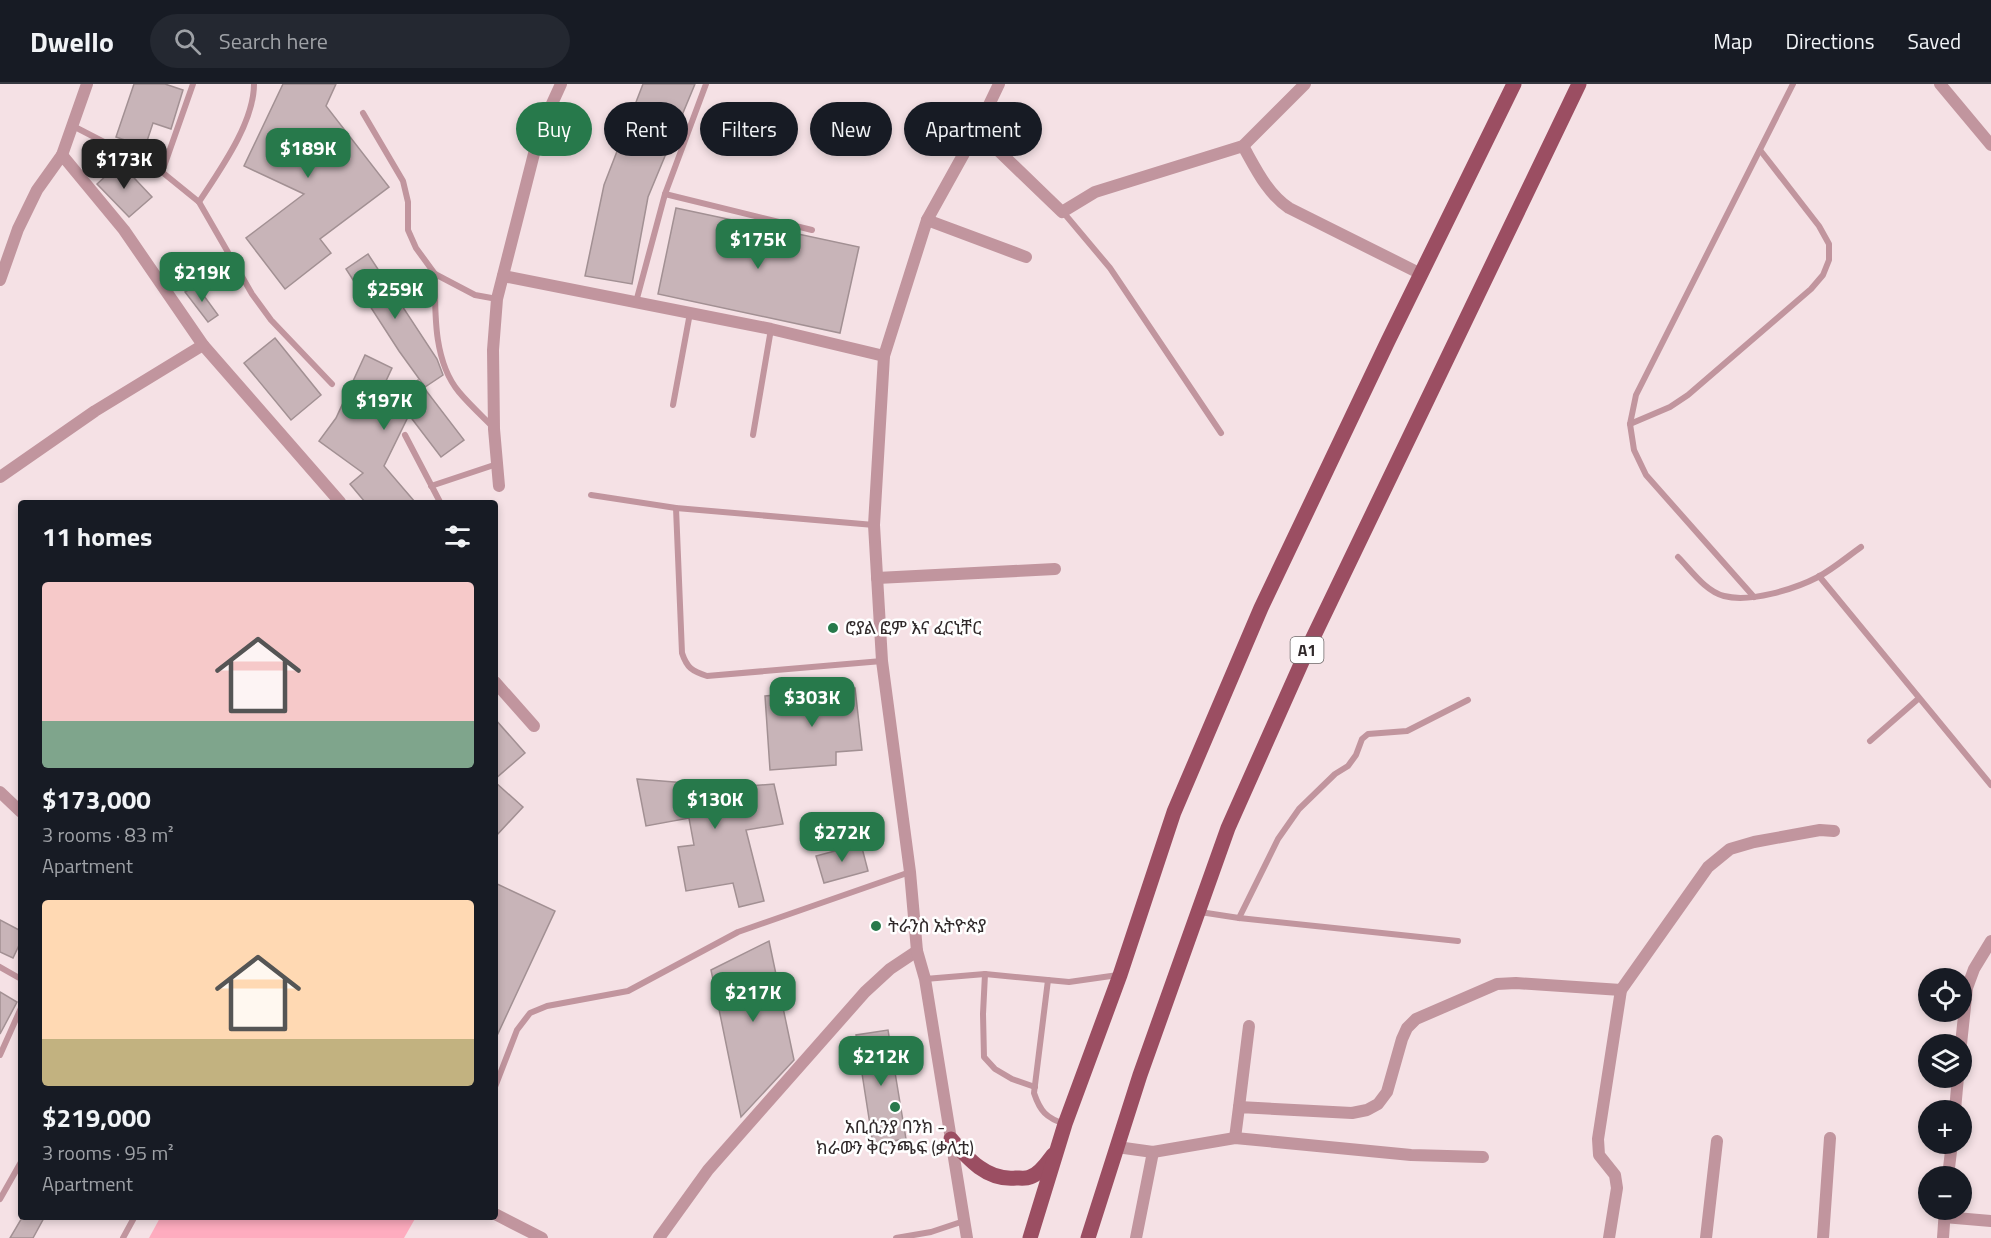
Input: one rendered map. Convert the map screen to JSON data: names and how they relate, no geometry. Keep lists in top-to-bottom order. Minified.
{"streets":{"main road":["A1"]},"places":["ሮያል ፎም እና ፈርኒቸር","ትራንስ ኢትዮጵያ","አቢሲንያ ባንክ - ክራውን ቅርንጫፍ (ቃሊቲ)"],"page":{"header":"Dwello","search":"Search here","nav":["Map","Directions","Saved"],"chip":["Buy","Rent","Filters","New","Apartment"],"price":["$189K","$173K","$175K","$219K","$259K","$197K","$303K","$130K","$272K","$217K","$212K"],"heading":"11 homes","list":[{"name":"$173,000","note":"3 rooms · 83 m² · Apartment"},{"name":"$219,000","note":"3 rooms · 95 m² · Apartment"}],"map_buttons":["+","−"]}}
